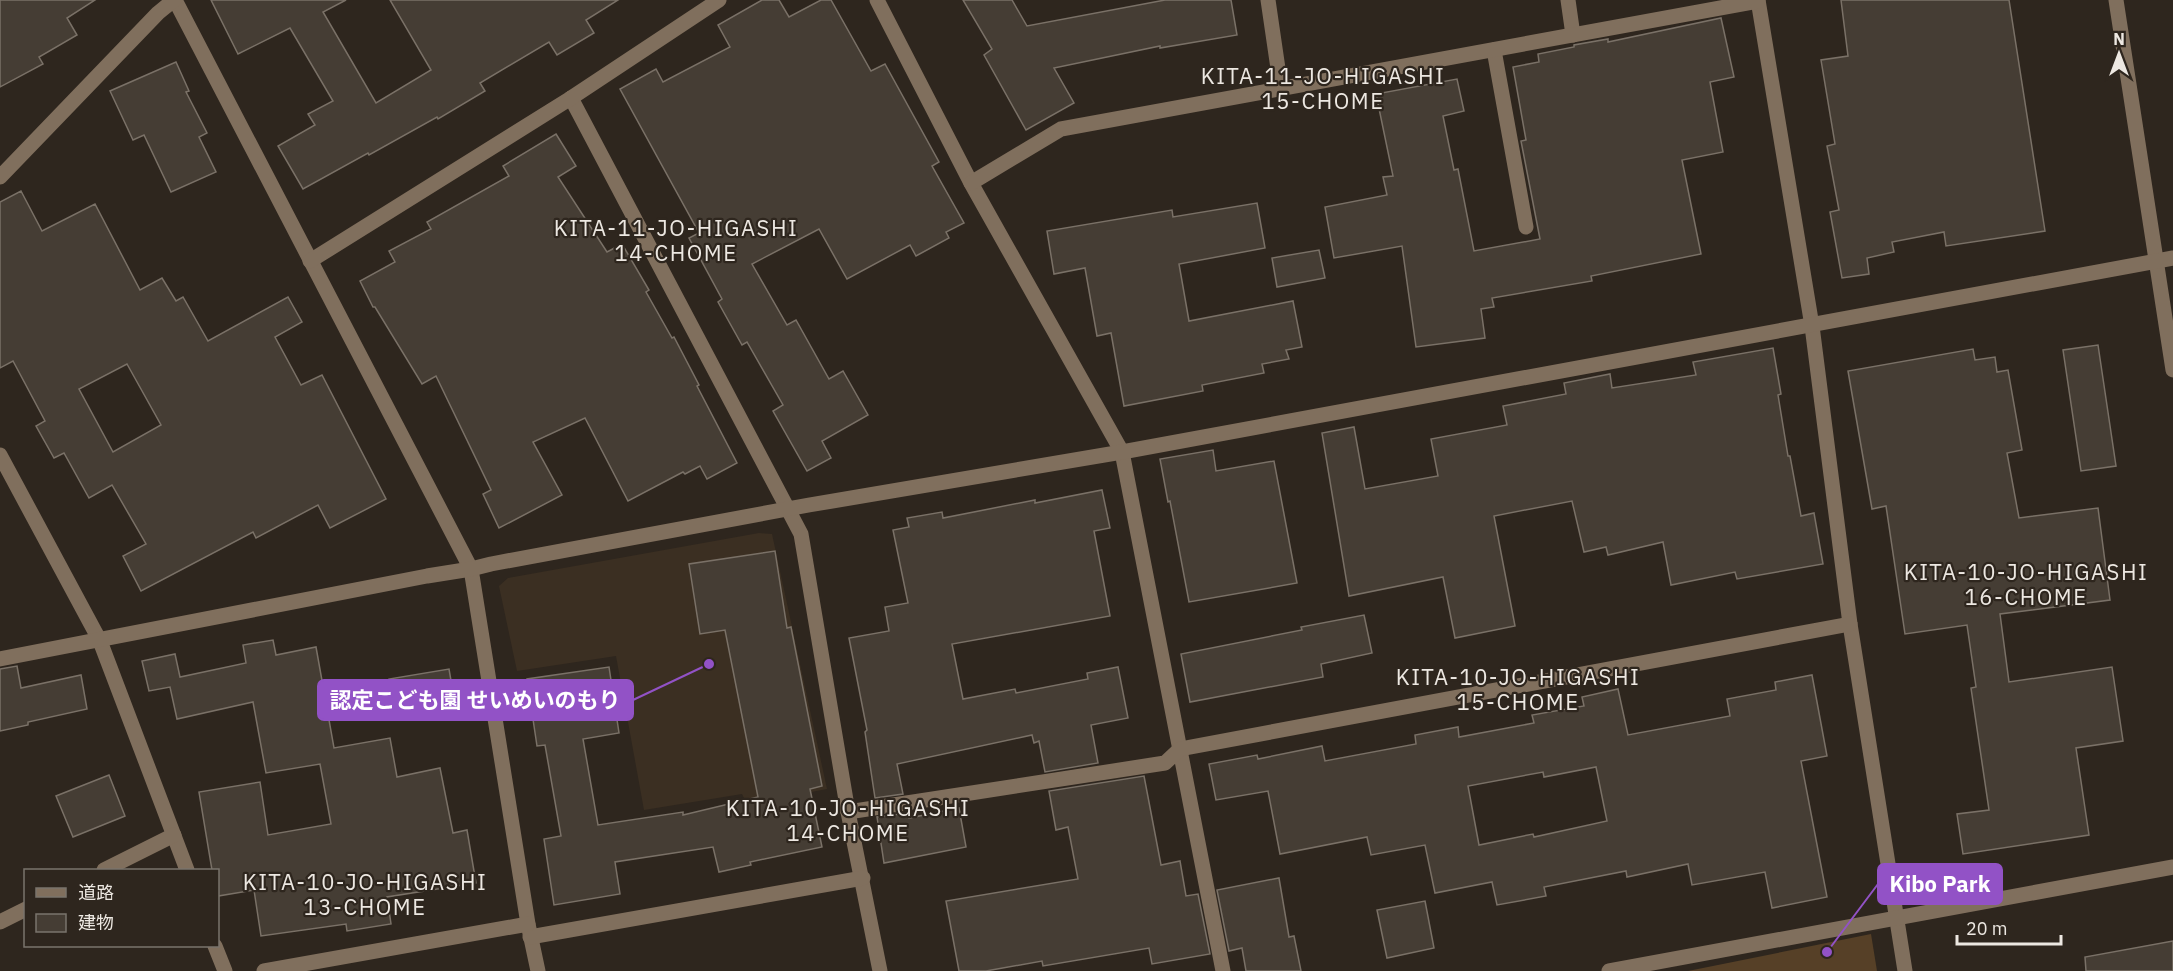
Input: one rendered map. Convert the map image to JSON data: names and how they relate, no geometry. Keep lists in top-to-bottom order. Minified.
{"districts":["KITA-11-JO-HIGASHI 15-CHOME","KITA-11-JO-HIGASHI 14-CHOME","KITA-10-JO-HIGASHI 16-CHOME","KITA-10-JO-HIGASHI 15-CHOME","KITA-10-JO-HIGASHI 14-CHOME","KITA-10-JO-HIGASHI 13-CHOME"],"places":["認定こども園 せいめいのもり","Kibo Park"],"legend":["道路","建物"],"scale_bar":"20 m","north":"top"}
